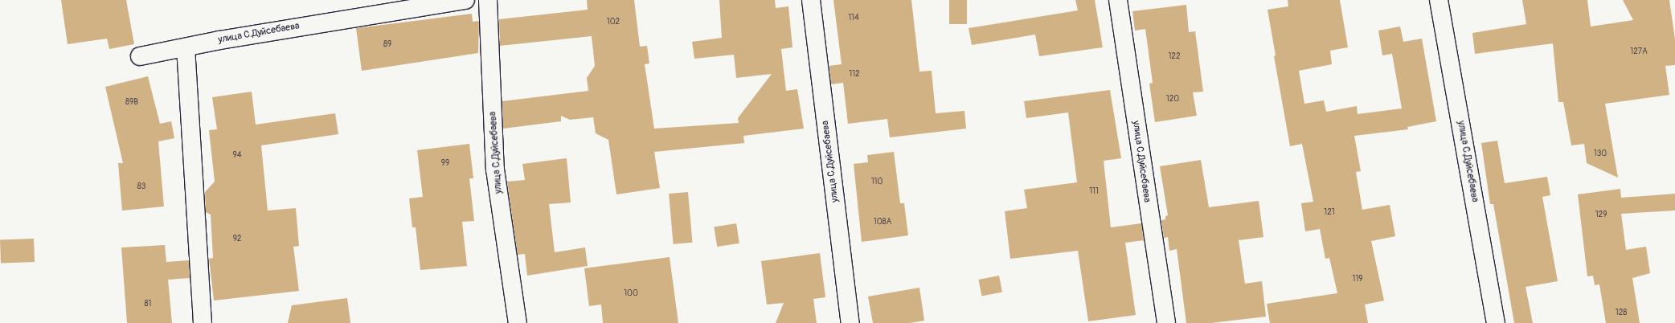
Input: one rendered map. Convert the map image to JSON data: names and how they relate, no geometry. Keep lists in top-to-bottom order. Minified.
{"streets":{"street":["улица С.Дуйсебаева"]},"house_numbers":["114","102","89","127А","122","112","120","89В","130","94","99","110","83","111","121","129","108А","92","119","100","81","128"]}
